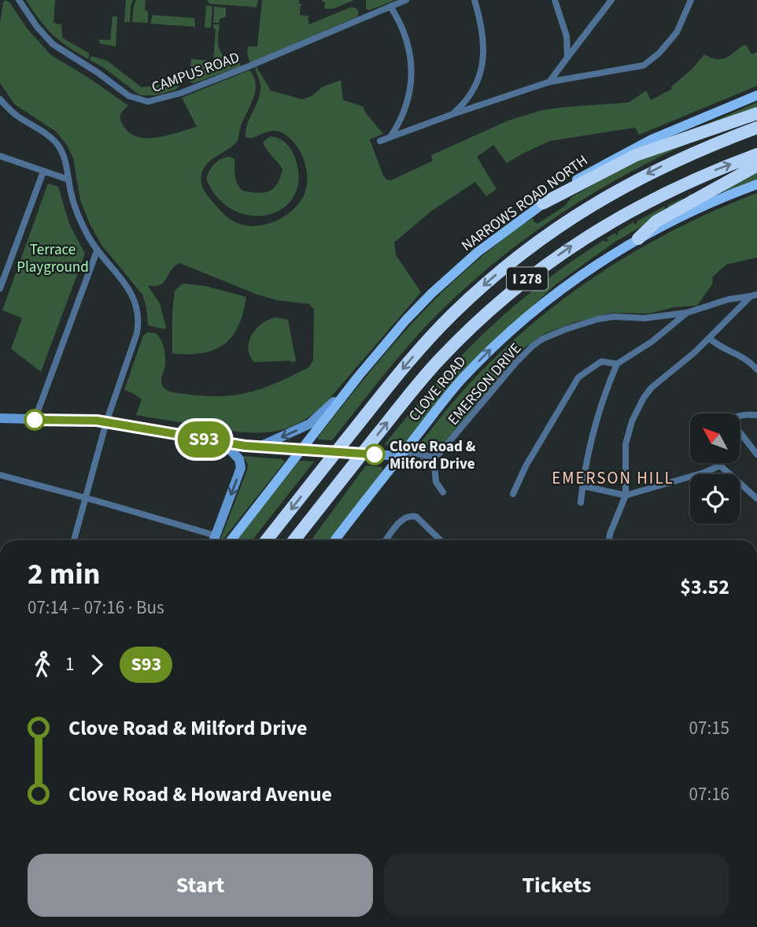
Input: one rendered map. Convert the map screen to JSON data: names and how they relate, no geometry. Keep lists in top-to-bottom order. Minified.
{"streets":{"highway":["I 278"],"main road":["NARROWS ROAD NORTH","CLOVE ROAD"],"street":["CAMPUS ROAD","EMERSON DRIVE"]},"one_way":["CLOVE ROAD"],"districts":["EMERSON HILL"],"parks":["Terrace Playground"],"places":["Clove Road & Milford Drive"],"lines":["bus line S93"],"north":"top left","page":{"on_map":"S93","heading":["2 min","07:14 – 07:16 · Bus","$3.52"],"legs":["1","S93"],"list":[{"name":"Clove Road & Milford Drive","value":"07:15"},{"name":"Clove Road & Howard Avenue","value":"07:16"}],"buttons":["Start","Tickets"]}}
